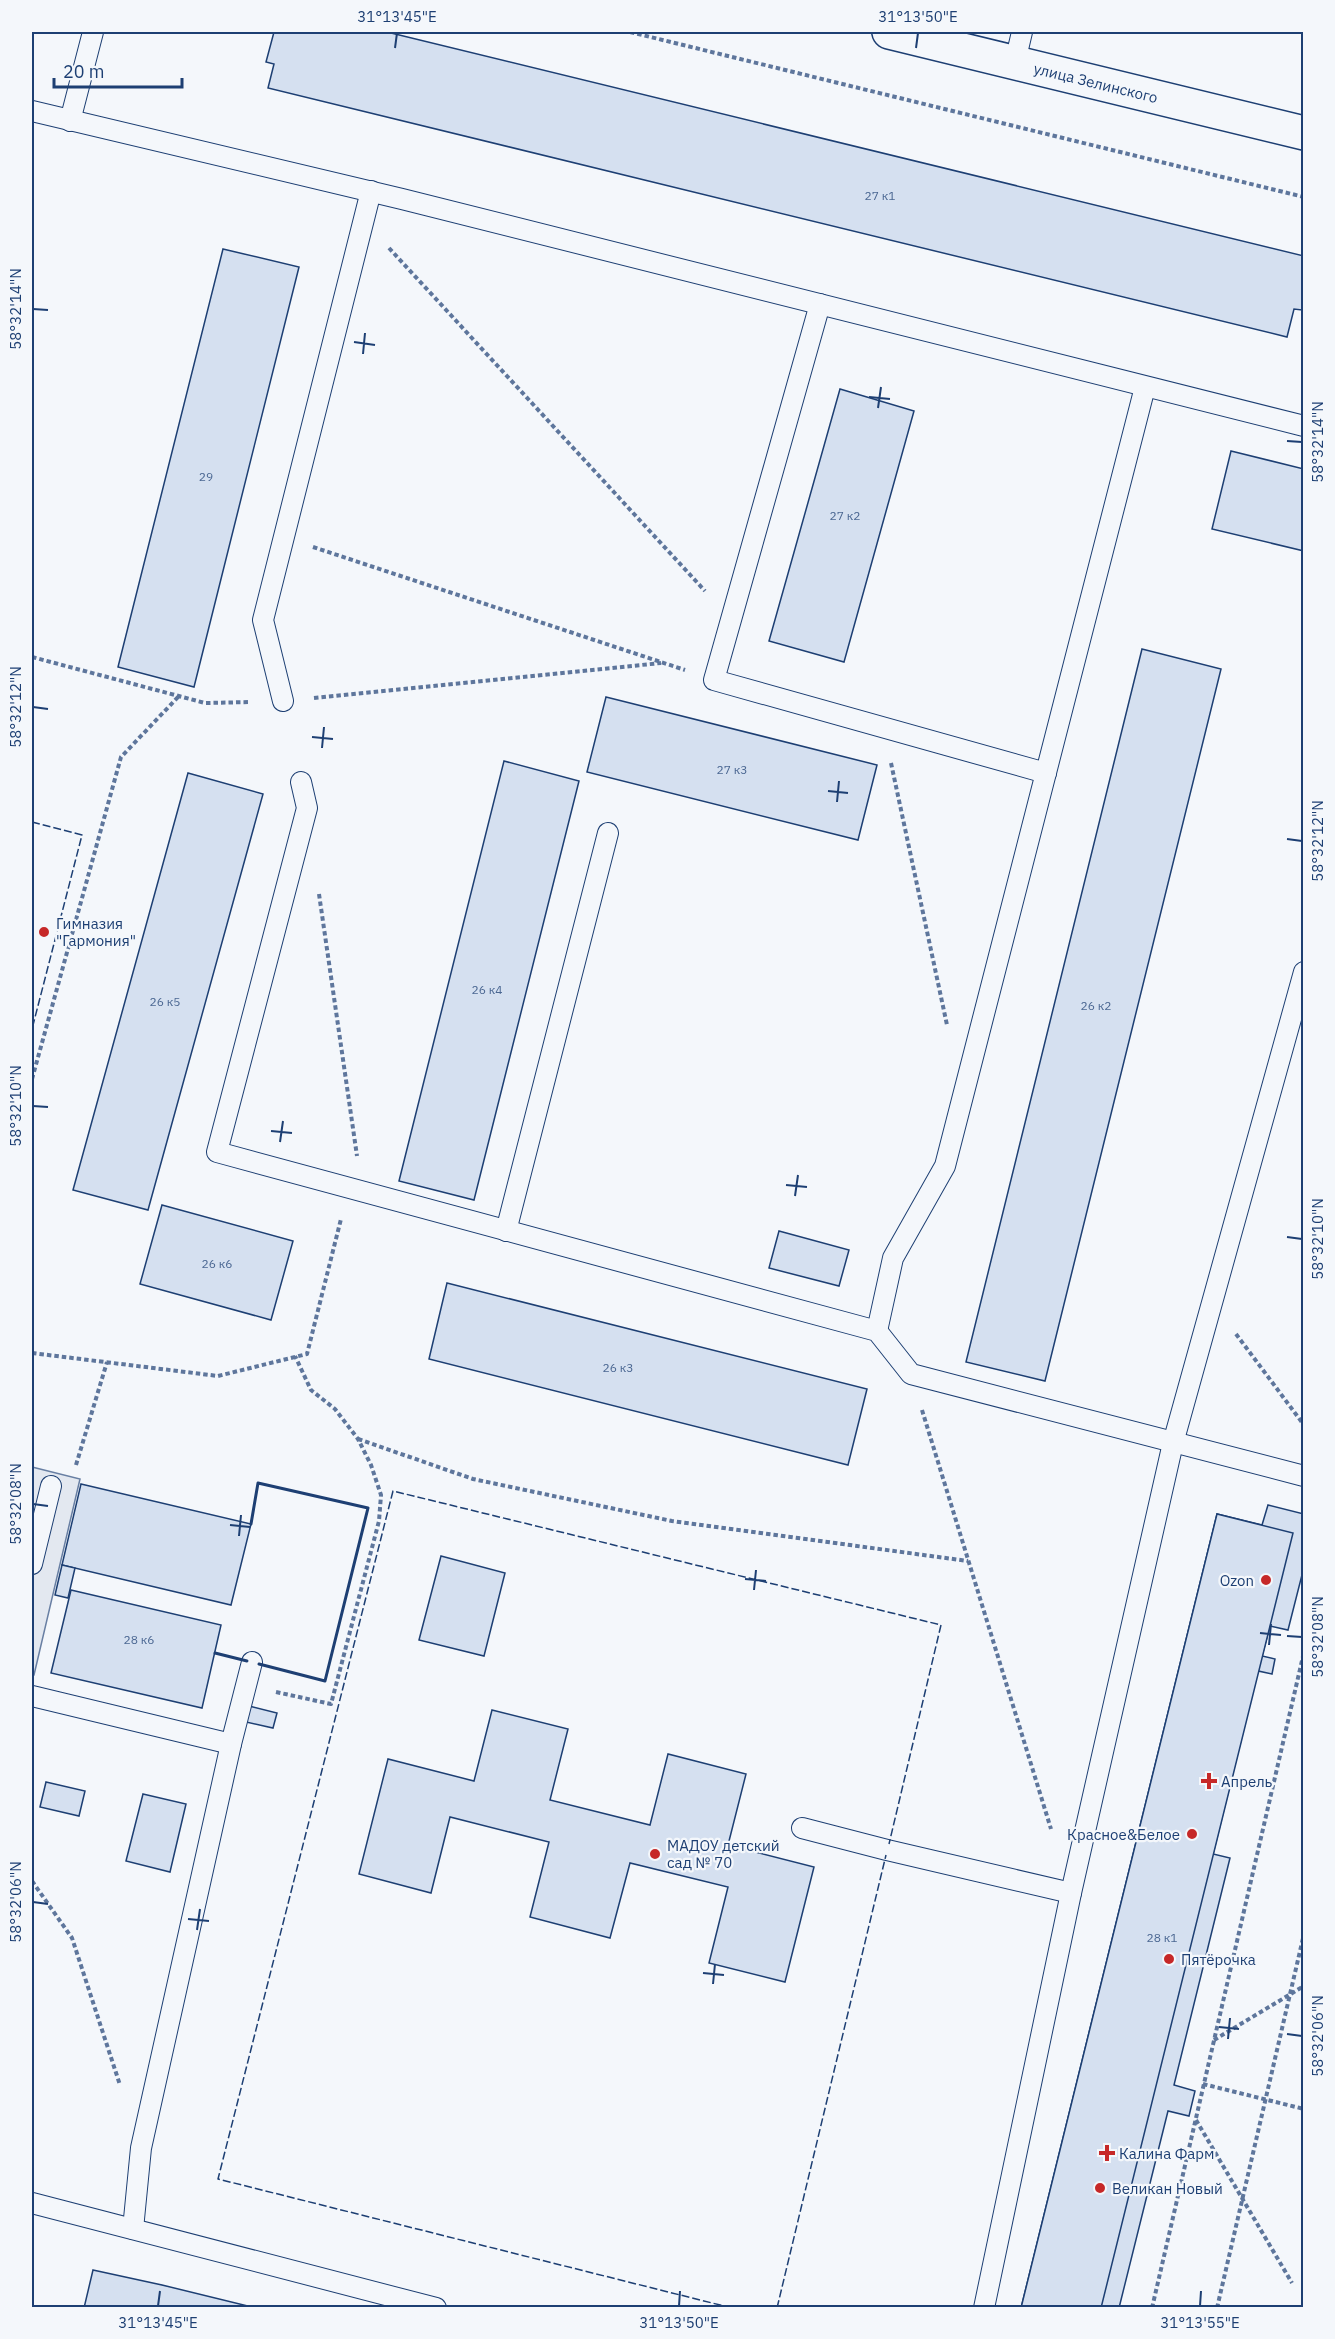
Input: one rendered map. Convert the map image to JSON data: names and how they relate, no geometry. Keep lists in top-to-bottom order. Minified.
{"streets":{"street":["улица Зелинского"]},"places":{"other":["Гимназия \"Гармония\"","Ozon","Красное&Белое","МАДОУ детский сад № 70","Пятёрочка","Великан Новый"],"health":["Апрель","Калина Фарм"]},"house_numbers":["27 к1","29","27 к2","27 к3","26 к4","26 к5","26 к2","26 к6","26 к3","28 к6","28 к1"],"scale_bar":"20 m","coordinates":["31°13'45\"E","31°13'50\"E","58°32'14\"N","58°32'12\"N","58°32'10\"N","58°32'08\"N","58°32'06\"N","31°13'55\"E"]}
